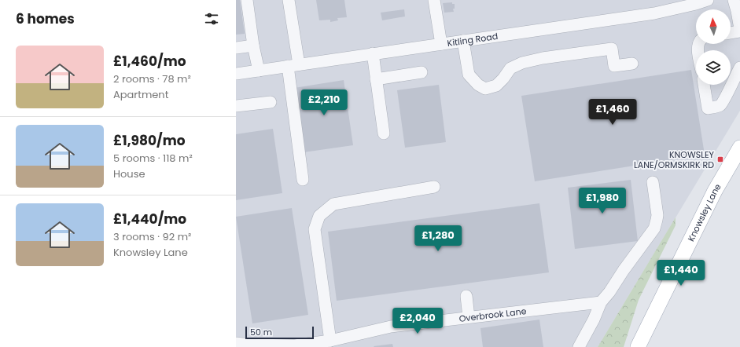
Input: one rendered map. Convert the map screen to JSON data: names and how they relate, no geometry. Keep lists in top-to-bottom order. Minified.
{"streets":{"main road":["Knowsley Lane"],"street":["Kitling Road","Overbrook Lane"]},"places":{"transit":["KNOWSLEY LANE/ORMSKIRK RD"]},"scale_bar":"50 m","north":"top","page":{"heading":"6 homes","list":[{"name":"£1,460/mo","note":"2 rooms · 78 m² · Apartment"},{"name":"£1,980/mo","note":"5 rooms · 118 m² · House"},{"name":"£1,440/mo","note":"3 rooms · 92 m² · Knowsley Lane"}],"price":["£2,210","£1,460","£1,980","£1,280","£1,440","£2,040"],"scale":"50 m"}}
